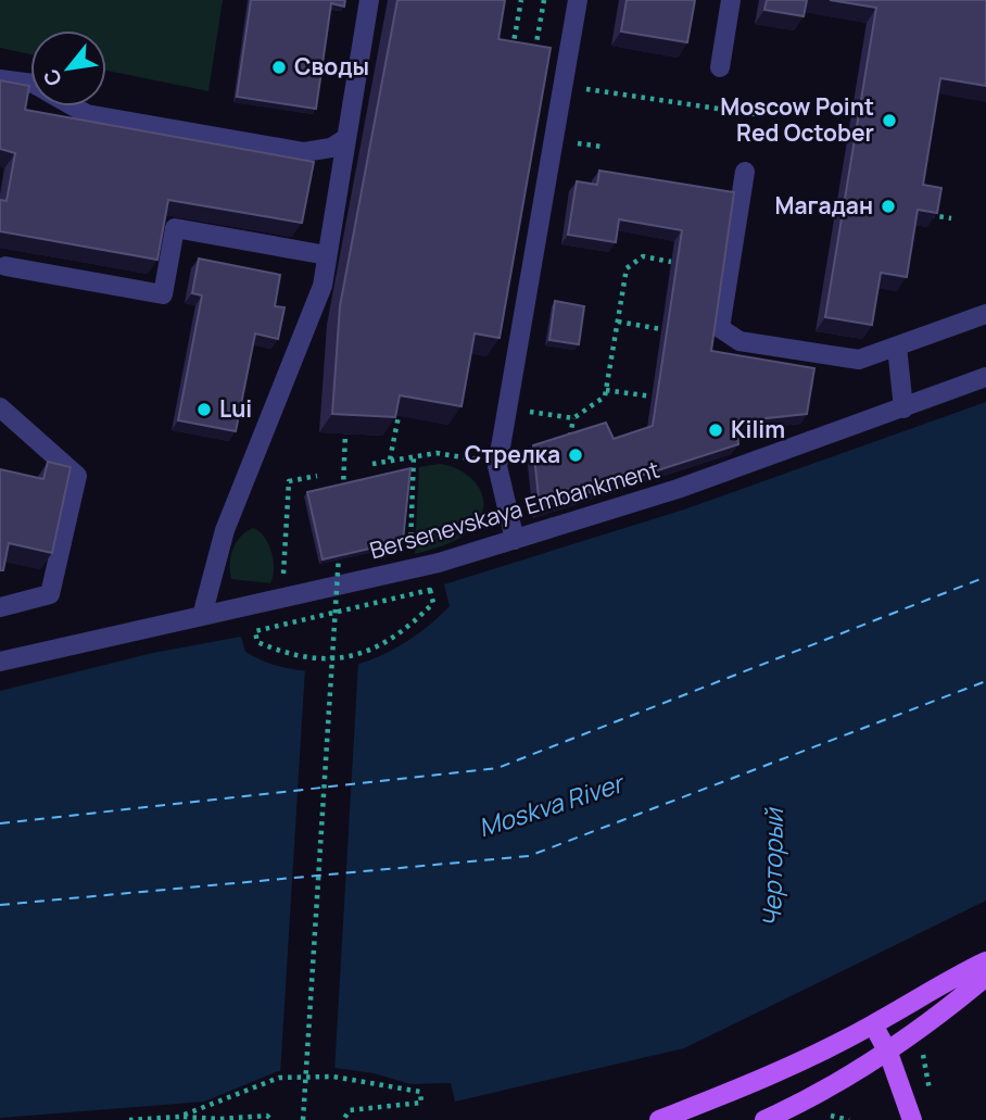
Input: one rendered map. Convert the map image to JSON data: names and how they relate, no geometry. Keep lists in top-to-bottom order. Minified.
{"streets":{"street":["Bersenevskaya Embankment"]},"water":["Moskva River","Черторый"],"places":["Своды","Moscow Point Red October","Магадан","Lui","Kilim","Стрелка"],"north":"bottom left"}
